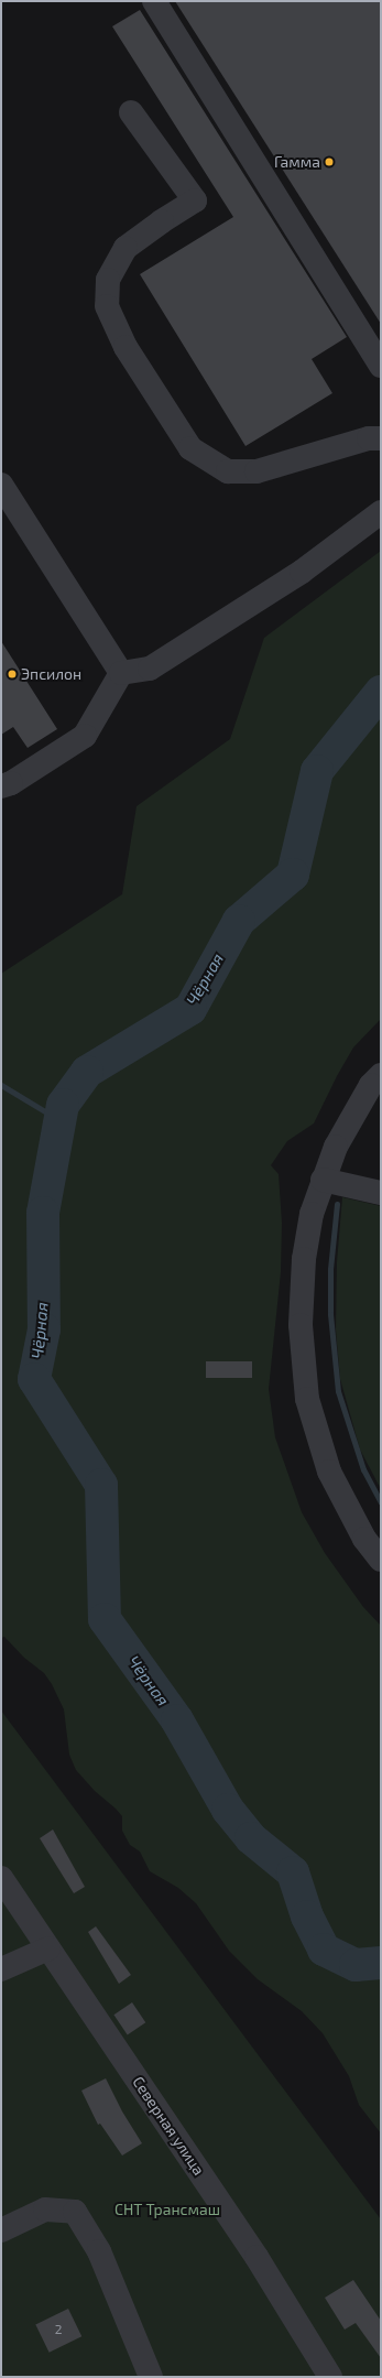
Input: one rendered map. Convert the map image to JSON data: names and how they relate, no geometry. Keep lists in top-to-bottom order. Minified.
{"streets":{"street":["Северная улица"]},"water":["Чёрная"],"parks":["СНТ Трансмаш"],"places":["Гамма","Эпсилон"],"house_numbers":["2"]}
